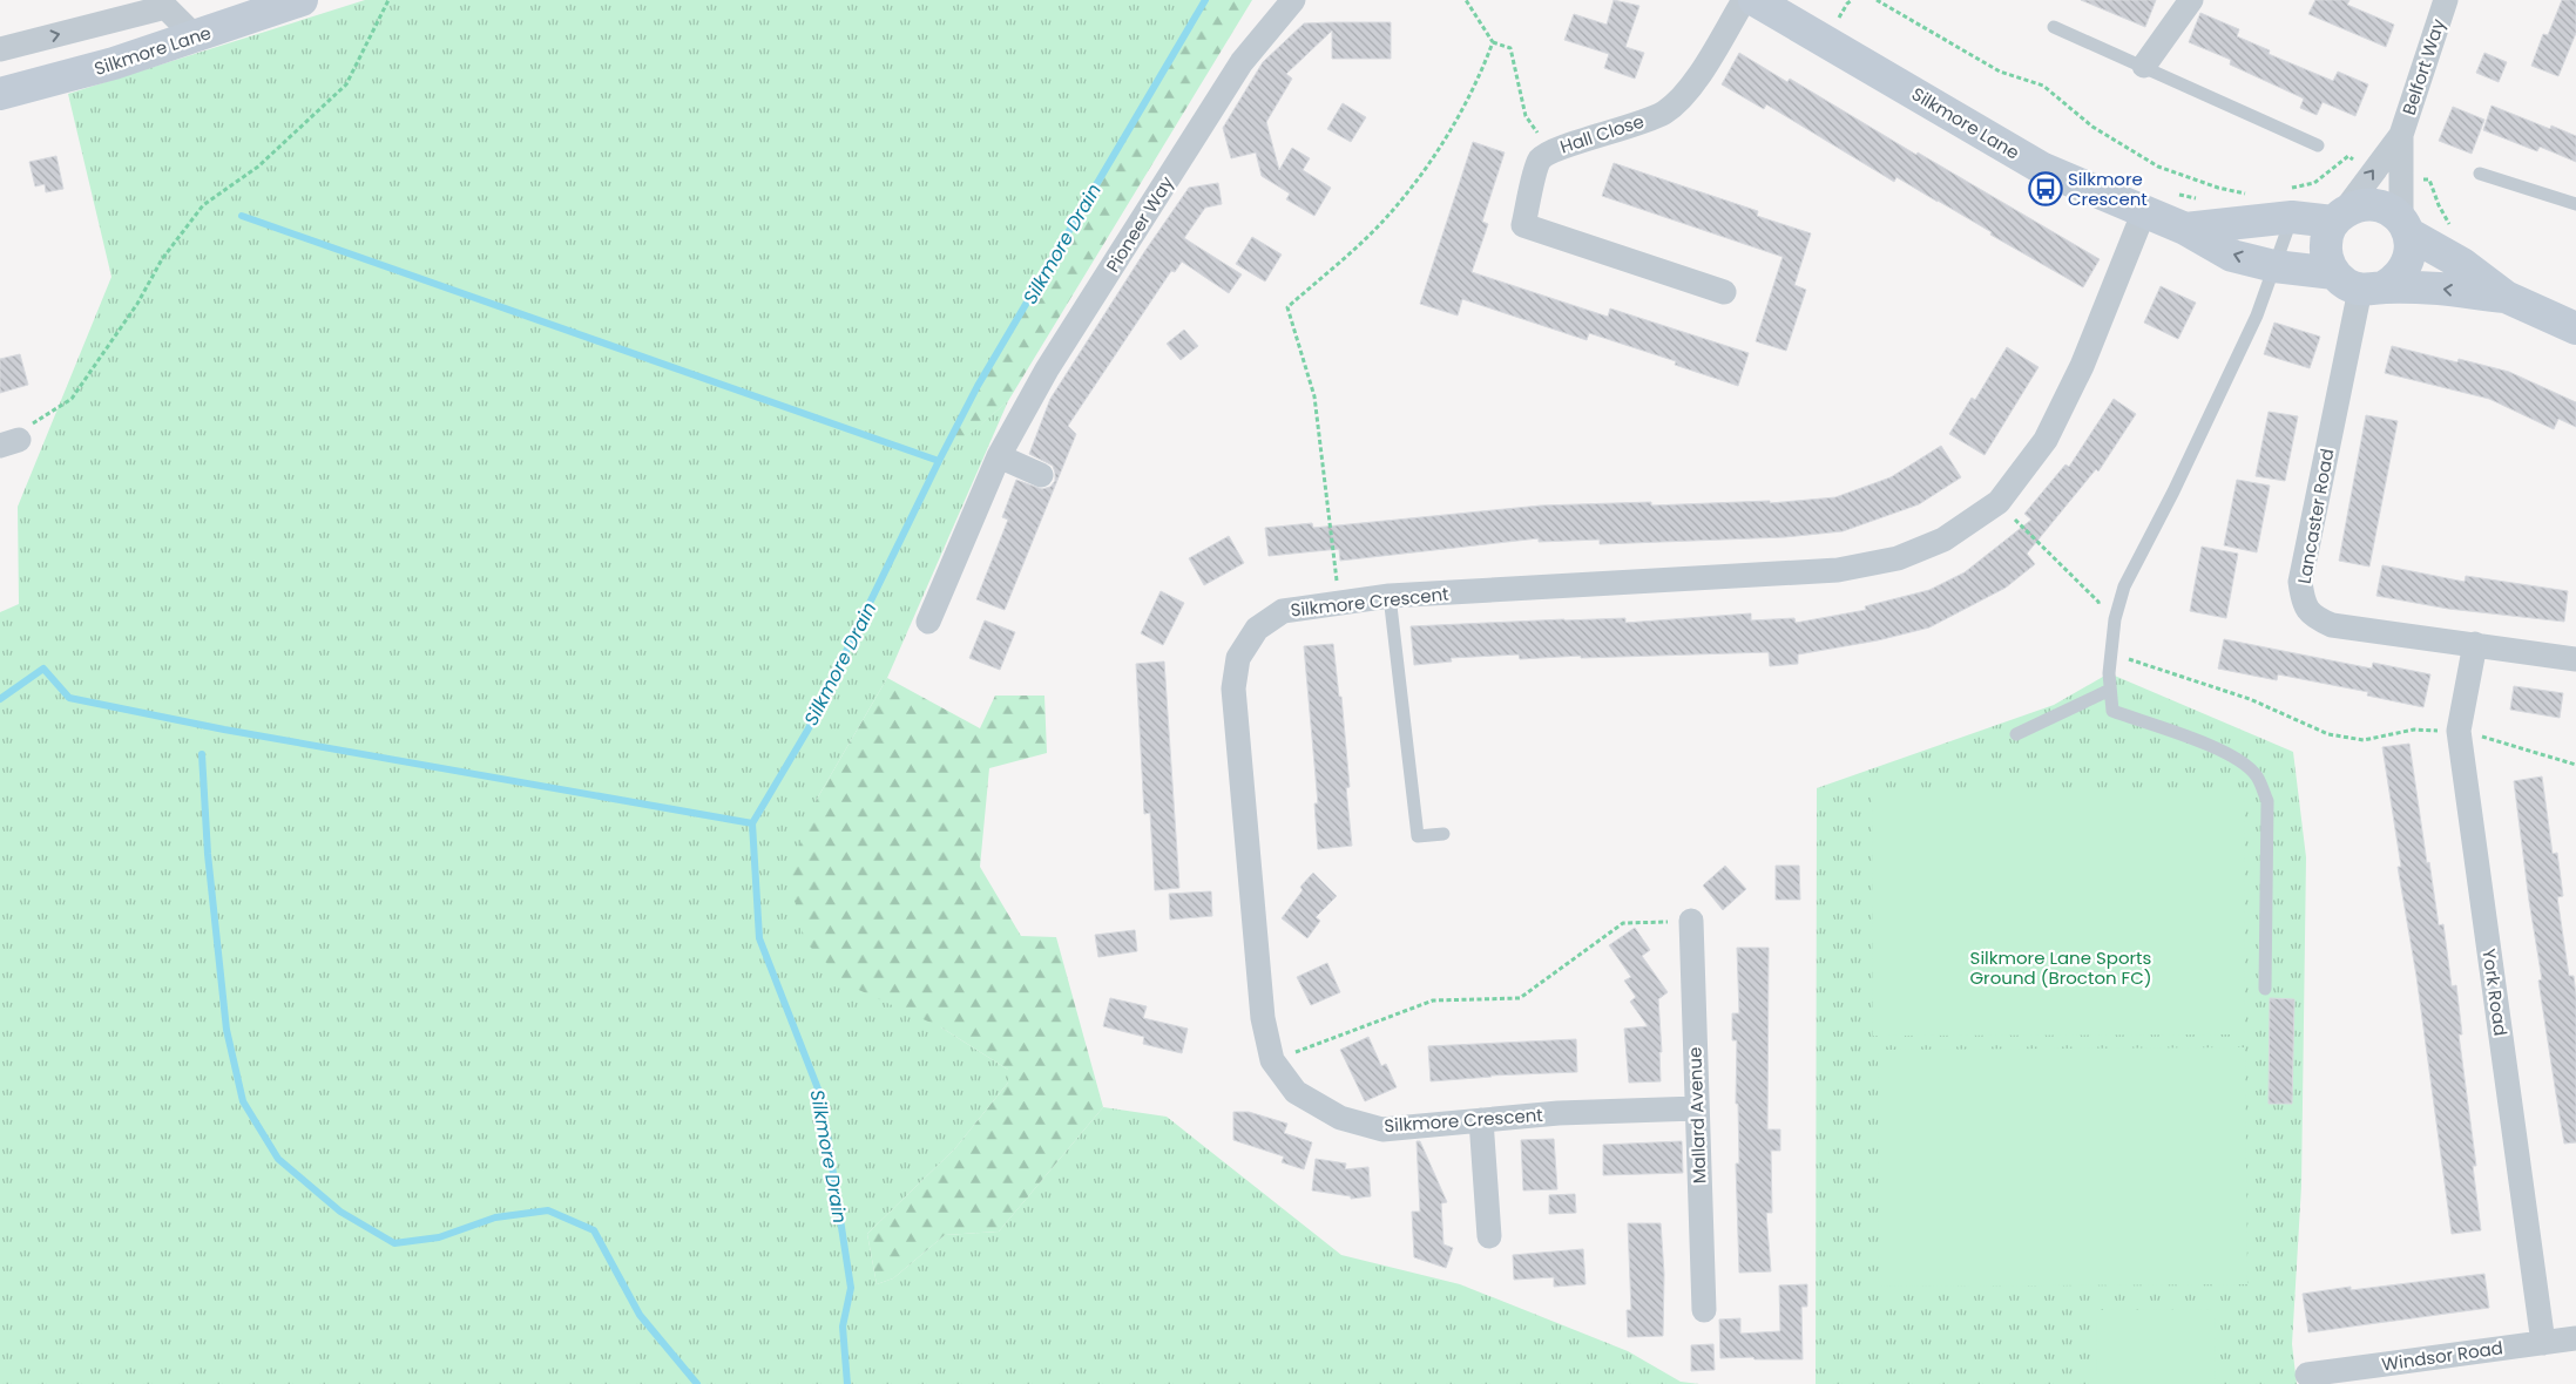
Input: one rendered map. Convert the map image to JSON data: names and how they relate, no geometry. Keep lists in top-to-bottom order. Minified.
{"streets":{"street":["Silkmore Lane","Belfort Way","Hall Close","Pioneer Way","Lancaster Road","Silkmore Crescent","York Road","Mallard Avenue","Windsor Road"]},"crossings":[["Silkmore Lane","Belfort Way"],["Silkmore Lane","Lancaster Road"],["Silkmore Lane","Silkmore Crescent"],["Belfort Way","Lancaster Road"],["Lancaster Road","York Road"],["Silkmore Crescent","Mallard Avenue"],["York Road","Windsor Road"]],"water":["Silkmore Drain"],"parks":["Silkmore Lane Sports Ground (Brocton FC)"],"places":{"bus stop":["Silkmore Crescent"]}}
